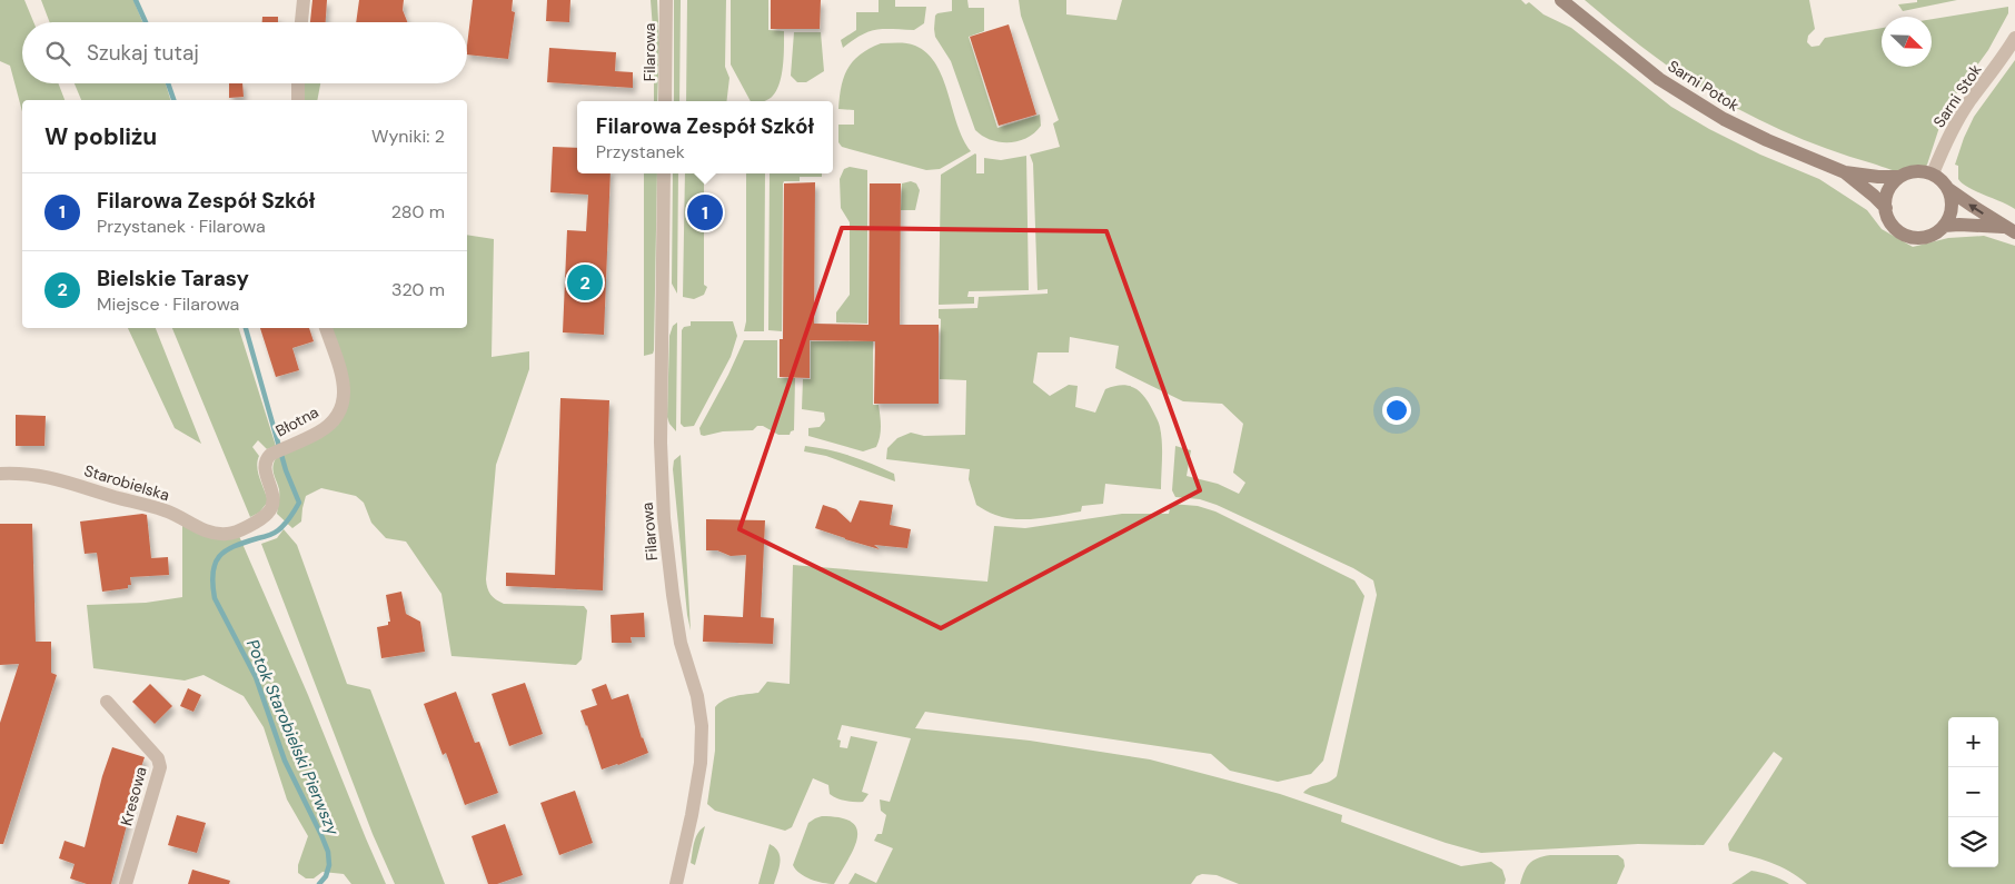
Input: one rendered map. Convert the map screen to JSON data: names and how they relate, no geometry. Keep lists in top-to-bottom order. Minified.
{"streets":{"street":["Filarowa","Sarni Potok","Sarni Stok","Błotna","Starobielska","Kresowa"]},"crossings":[["Sarni Potok","Sarni Stok"],["Błotna","Starobielska"]],"water":["Potok Starobielski Pierwszy"],"north":"bottom right","page":{"search":"Szukaj tutaj","heading":["W pobliżu","Wyniki: 2"],"popup":["Filarowa Zespół Szkół","Przystanek"],"list":[{"mark":"1","name":"Filarowa Zespół Szkół","note":"Przystanek · Filarowa","value":"280 m"},{"mark":"2","name":"Bielskie Tarasy","note":"Miejsce · Filarowa","value":"320 m"}],"pins":["1","2"],"map_buttons":["+","−"]}}
